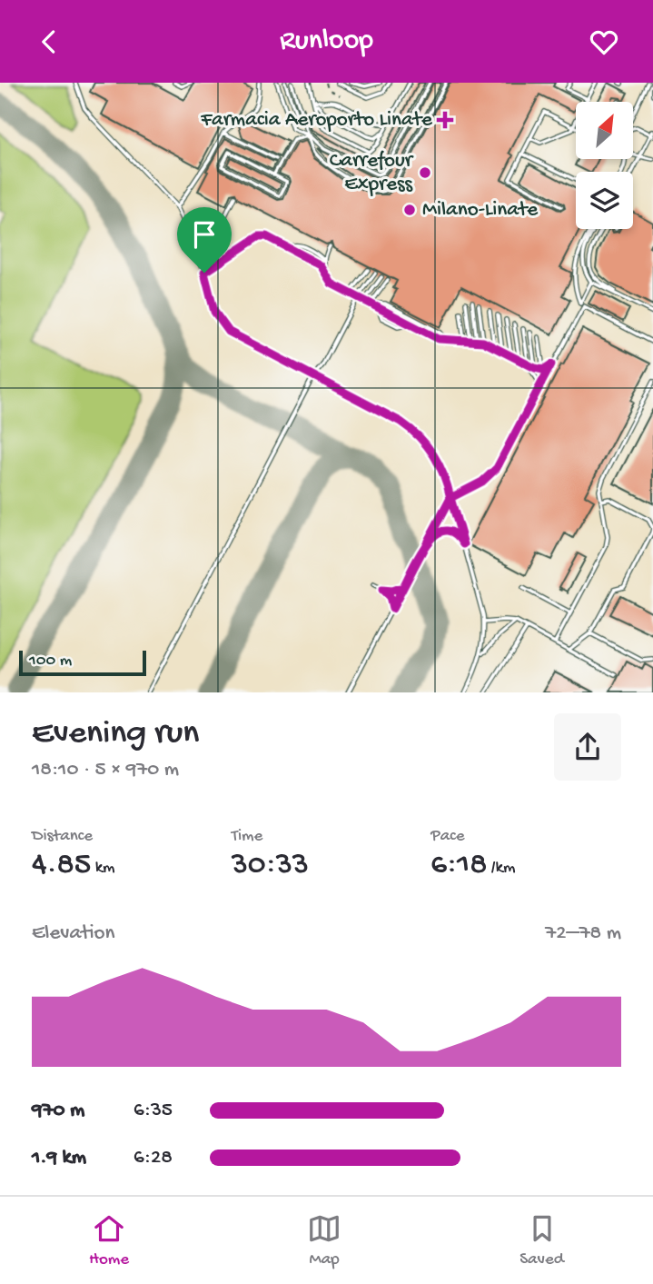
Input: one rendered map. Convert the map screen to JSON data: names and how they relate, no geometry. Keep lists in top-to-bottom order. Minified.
{"places":{"health":["Farmacia Aeroporto Linate"],"other":["Carrefour Express","Milano-Linate"]},"scale_bar":"100 m","north":"top right","page":{"header":"Runloop","scale":"100 m","heading":["Evening run","18:10 · 5 × 970 m"],"stats":[["Distance","4.85 km"],["Time","30:33"],["Pace","6:18 /km"]],"chart":["Elevation","72–78 m"],"list":[{"name":"970 m","note":"6:35"},{"name":"1.9 km","note":"6:28"}],"tabs":["Home","Map","Saved"]}}
